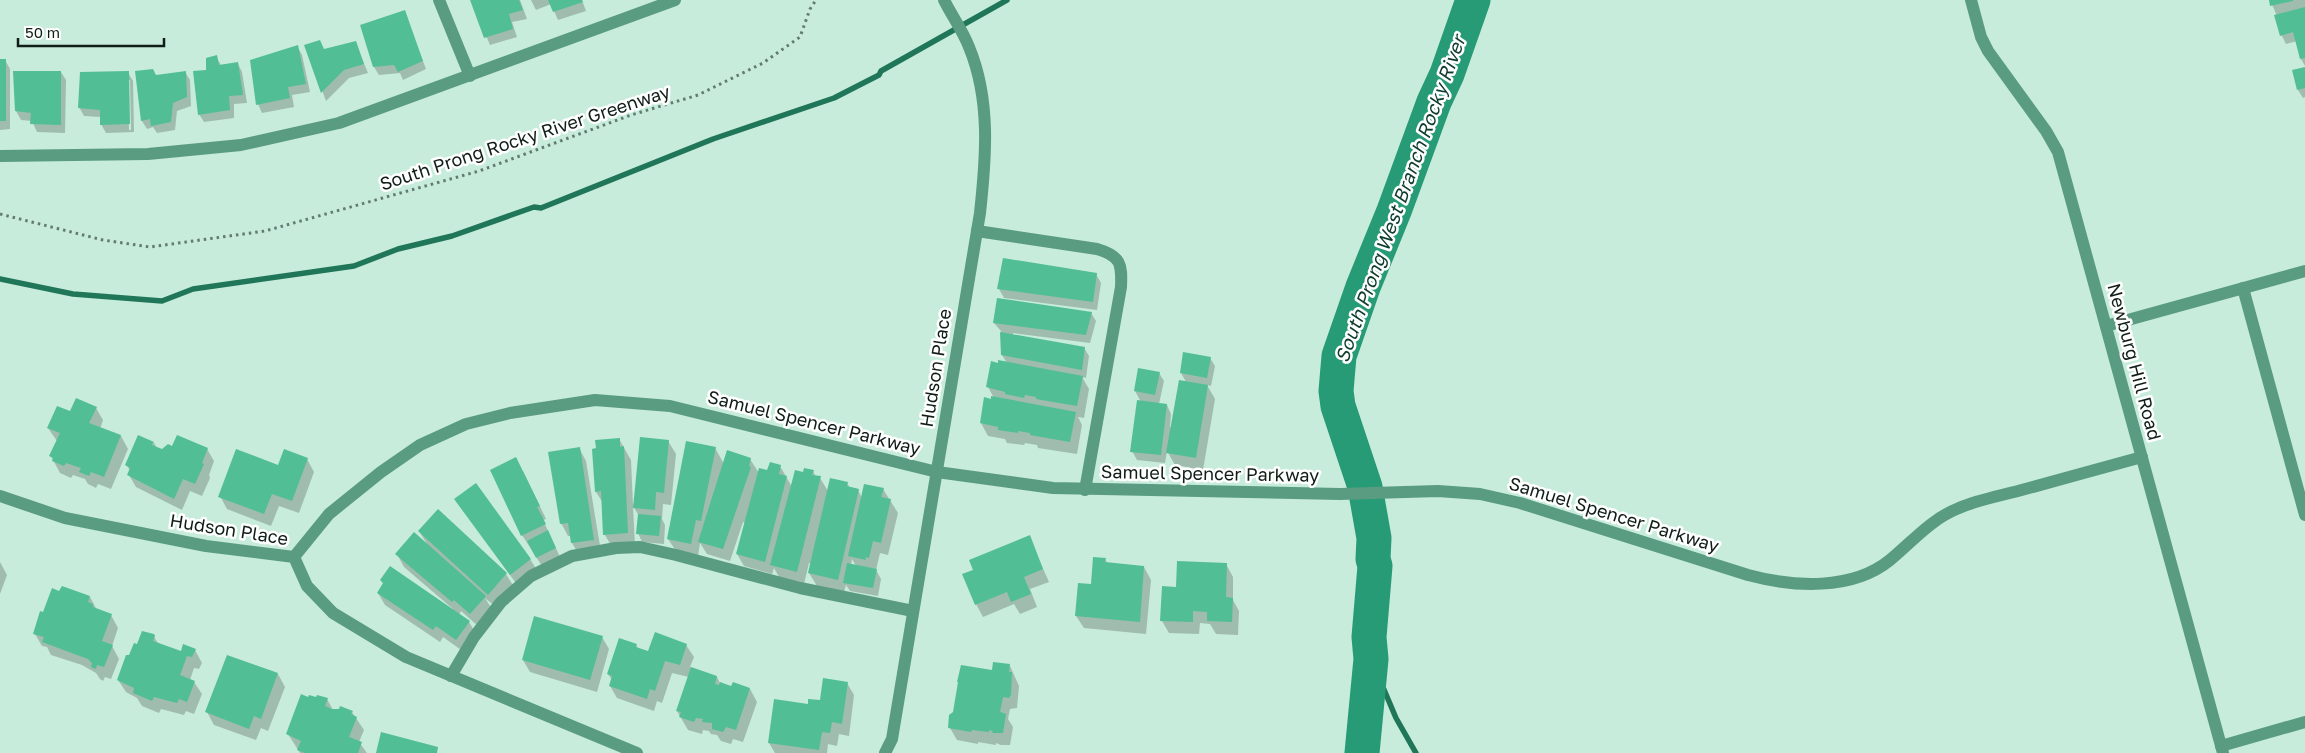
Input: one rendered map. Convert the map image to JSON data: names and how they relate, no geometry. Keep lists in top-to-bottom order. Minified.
{"streets":{"street":["Newburg Hill Road","Hudson Place","Samuel Spencer Parkway"],"path":["South Prong Rocky River Greenway"]},"crossings":[["Newburg Hill Road","Samuel Spencer Parkway"],["Hudson Place","Samuel Spencer Parkway"]],"water":["South Prong West Branch Rocky River"],"scale_bar":"50 m"}
